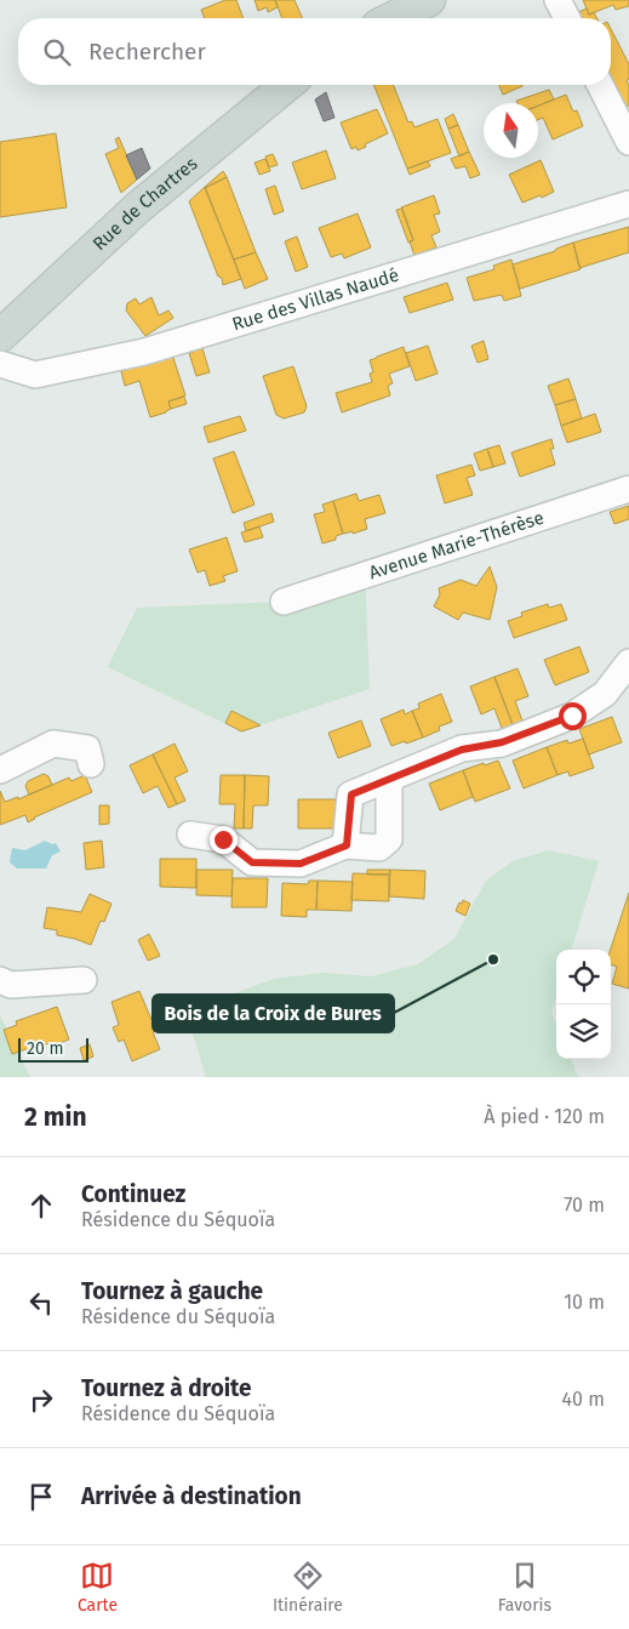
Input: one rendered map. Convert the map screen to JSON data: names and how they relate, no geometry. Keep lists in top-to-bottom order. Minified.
{"streets":{"main road":["Rue de Chartres"],"street":["Rue des Villas Naudé","Avenue Marie-Thérèse"]},"places":["Bois de la Croix de Bures"],"scale_bar":"20 m","north":"top","page":{"search":"Rechercher","scale":"20 m","heading":["2 min","À pied · 120 m"],"list":[["Continuez","Résidence du Séquoïa","70 m"],["Tournez à gauche","Résidence du Séquoïa","10 m"],["Tournez à droite","Résidence du Séquoïa","40 m"],"Arrivée à destination"],"nav":["Carte","Itinéraire","Favoris"]}}
